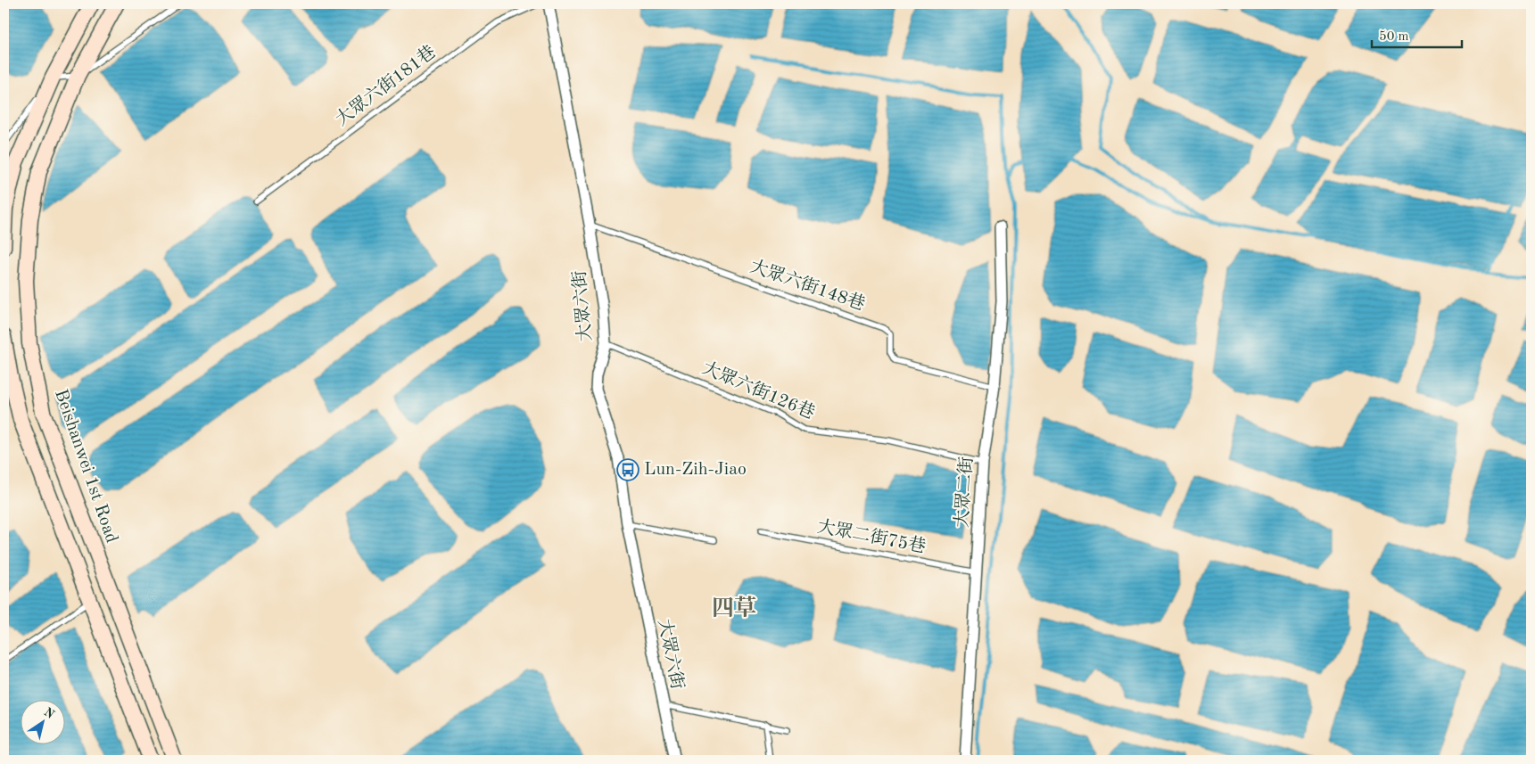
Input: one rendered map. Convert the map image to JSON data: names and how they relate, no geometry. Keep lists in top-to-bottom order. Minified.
{"streets":{"street":["大眾六街","Beishanwei 1st Road","大眾二街"],"lane":["大眾六街181巷","大眾六街148巷","大眾六街126巷","大眾二街75巷"]},"crossings":[["大眾六街148巷","大眾六街"],["大眾六街148巷","大眾二街"],["大眾六街","大眾六街126巷"],["大眾六街126巷","大眾二街"],["大眾二街","大眾二街75巷"]],"districts":["四草"],"places":{"bus stop":["Lun-Zih-Jiao"]},"scale_bar":"50 m","north":"top right"}
